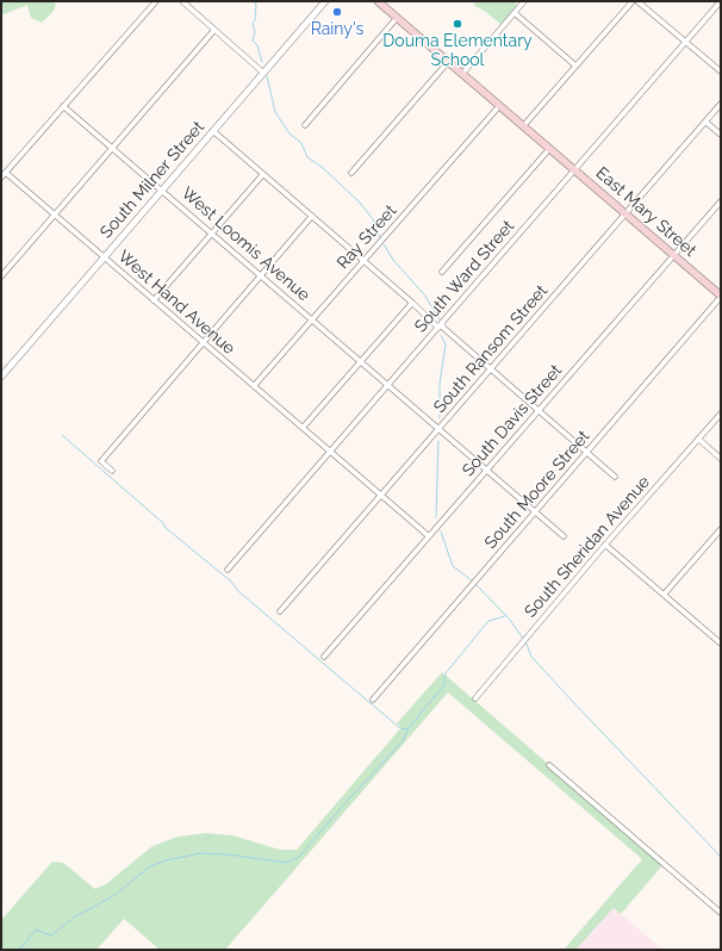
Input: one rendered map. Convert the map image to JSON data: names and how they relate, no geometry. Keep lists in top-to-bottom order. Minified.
{"streets":{"main road":["East Mary Street"],"street":["South Milner Street","Ray Street","West Loomis Avenue","South Ward Street","West Hand Avenue","South Ransom Street","South Davis Street","South Moore Street","South Sheridan Avenue"]},"crossings":[["South Milner Street","West Loomis Avenue"],["South Milner Street","West Hand Avenue"],["East Mary Street","Ray Street"],["East Mary Street","South Ward Street"],["East Mary Street","South Ransom Street"],["East Mary Street","South Davis Street"],["East Mary Street","South Moore Street"],["Ray Street","West Loomis Avenue"],["Ray Street","West Hand Avenue"],["West Loomis Avenue","South Ward Street"],["West Loomis Avenue","South Ransom Street"],["West Loomis Avenue","South Davis Street"],["West Loomis Avenue","South Moore Street"],["South Ward Street","West Hand Avenue"],["West Hand Avenue","South Ransom Street"],["West Hand Avenue","South Davis Street"]],"places":["Rainy's","Douma Elementary School"]}
